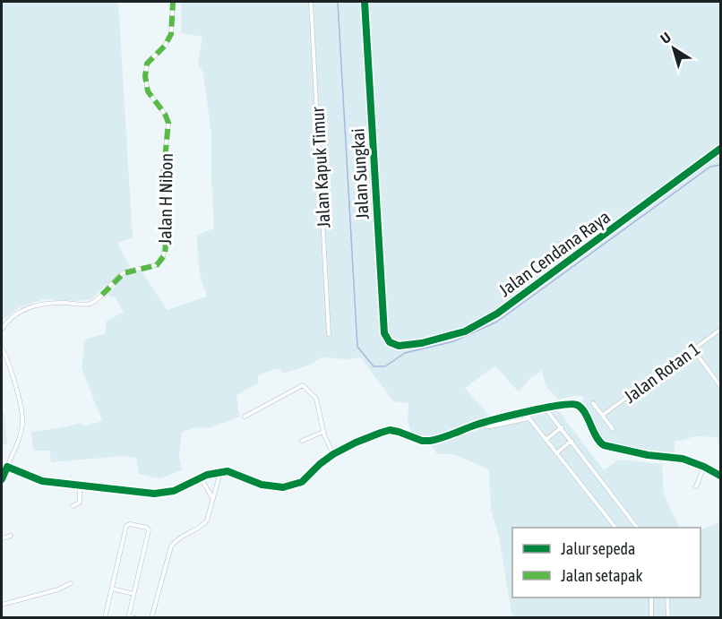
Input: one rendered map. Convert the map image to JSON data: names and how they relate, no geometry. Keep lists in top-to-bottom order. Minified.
{"streets":{"street":["Jalan Kapuk Timur","Jalan Sungkai","Jalan H Nibon","Jalan Cendana Raya","Jalan Rotan 1"]},"crossings":[["Jalan Sungkai","Jalan Cendana Raya"]],"legend":["Jalur sepeda","Jalan setapak"],"north":"top left"}
